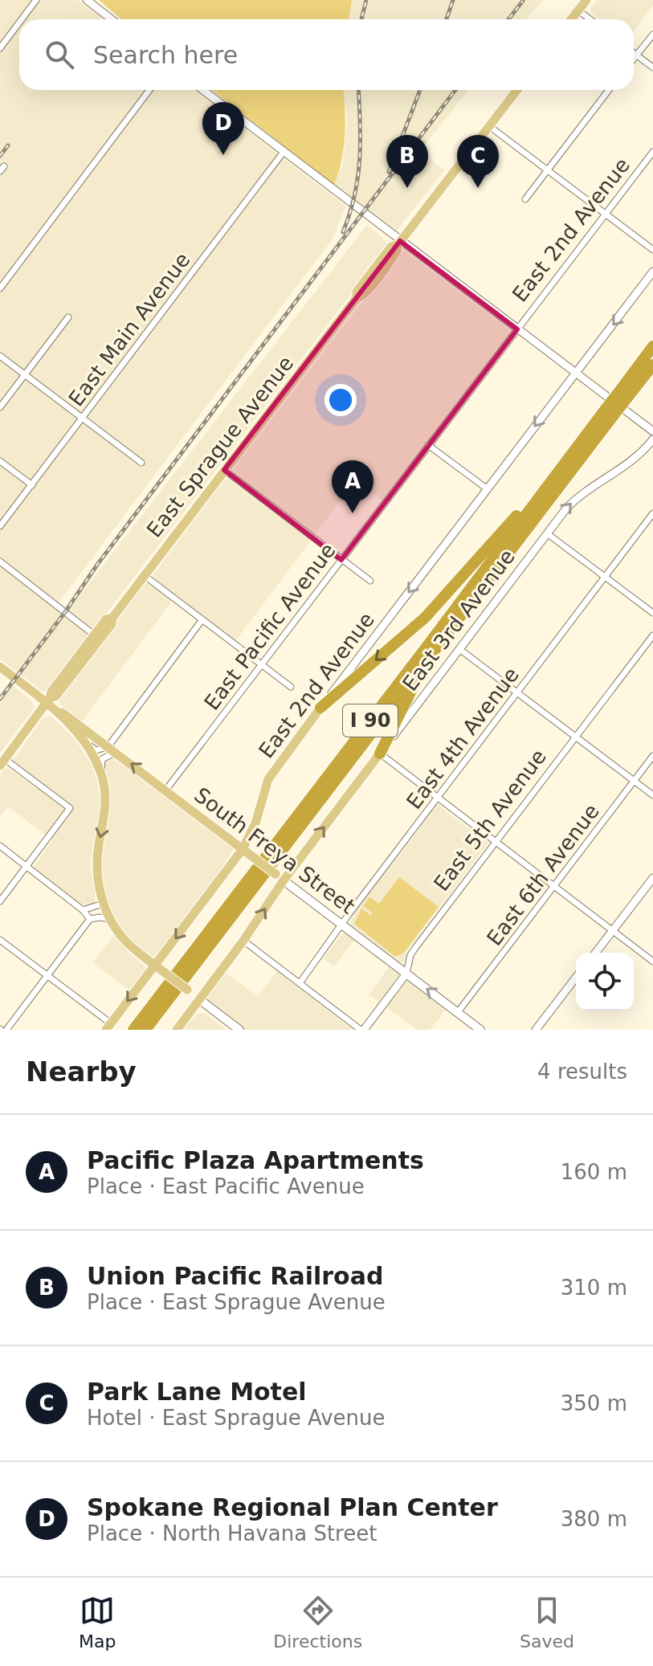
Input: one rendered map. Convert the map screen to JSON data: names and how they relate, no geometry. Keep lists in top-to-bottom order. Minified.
{"streets":{"highway":["I 90"],"main road":["East 2nd Avenue","East Sprague Avenue","East 3rd Avenue","South Freya Street"],"street":["East Main Avenue","East Pacific Avenue","East 4th Avenue","East 5th Avenue","East 6th Avenue"]},"crossings":[["East 2nd Avenue","East Pacific Avenue"],["East 2nd Avenue","South Freya Street"],["East Sprague Avenue","South Freya Street"],["East 3rd Avenue","South Freya Street"],["East Pacific Avenue","South Freya Street"],["East 4th Avenue","South Freya Street"],["East 5th Avenue","South Freya Street"],["South Freya Street","East 6th Avenue"]],"one_way":["East 2nd Avenue","East 3rd Avenue"],"page":{"search":"Search here","pins":["D","B","C","A"],"heading":["Nearby","4 results"],"list":[{"mark":"A","name":"Pacific Plaza Apartments","note":"Place · East Pacific Avenue","value":"160 m"},{"mark":"B","name":"Union Pacific Railroad","note":"Place · East Sprague Avenue","value":"310 m"},{"mark":"C","name":"Park Lane Motel","note":"Hotel · East Sprague Avenue","value":"350 m"},{"mark":"D","name":"Spokane Regional Plan Center","note":"Place · North Havana Street","value":"380 m"}],"nav":["Map","Directions","Saved"]}}
